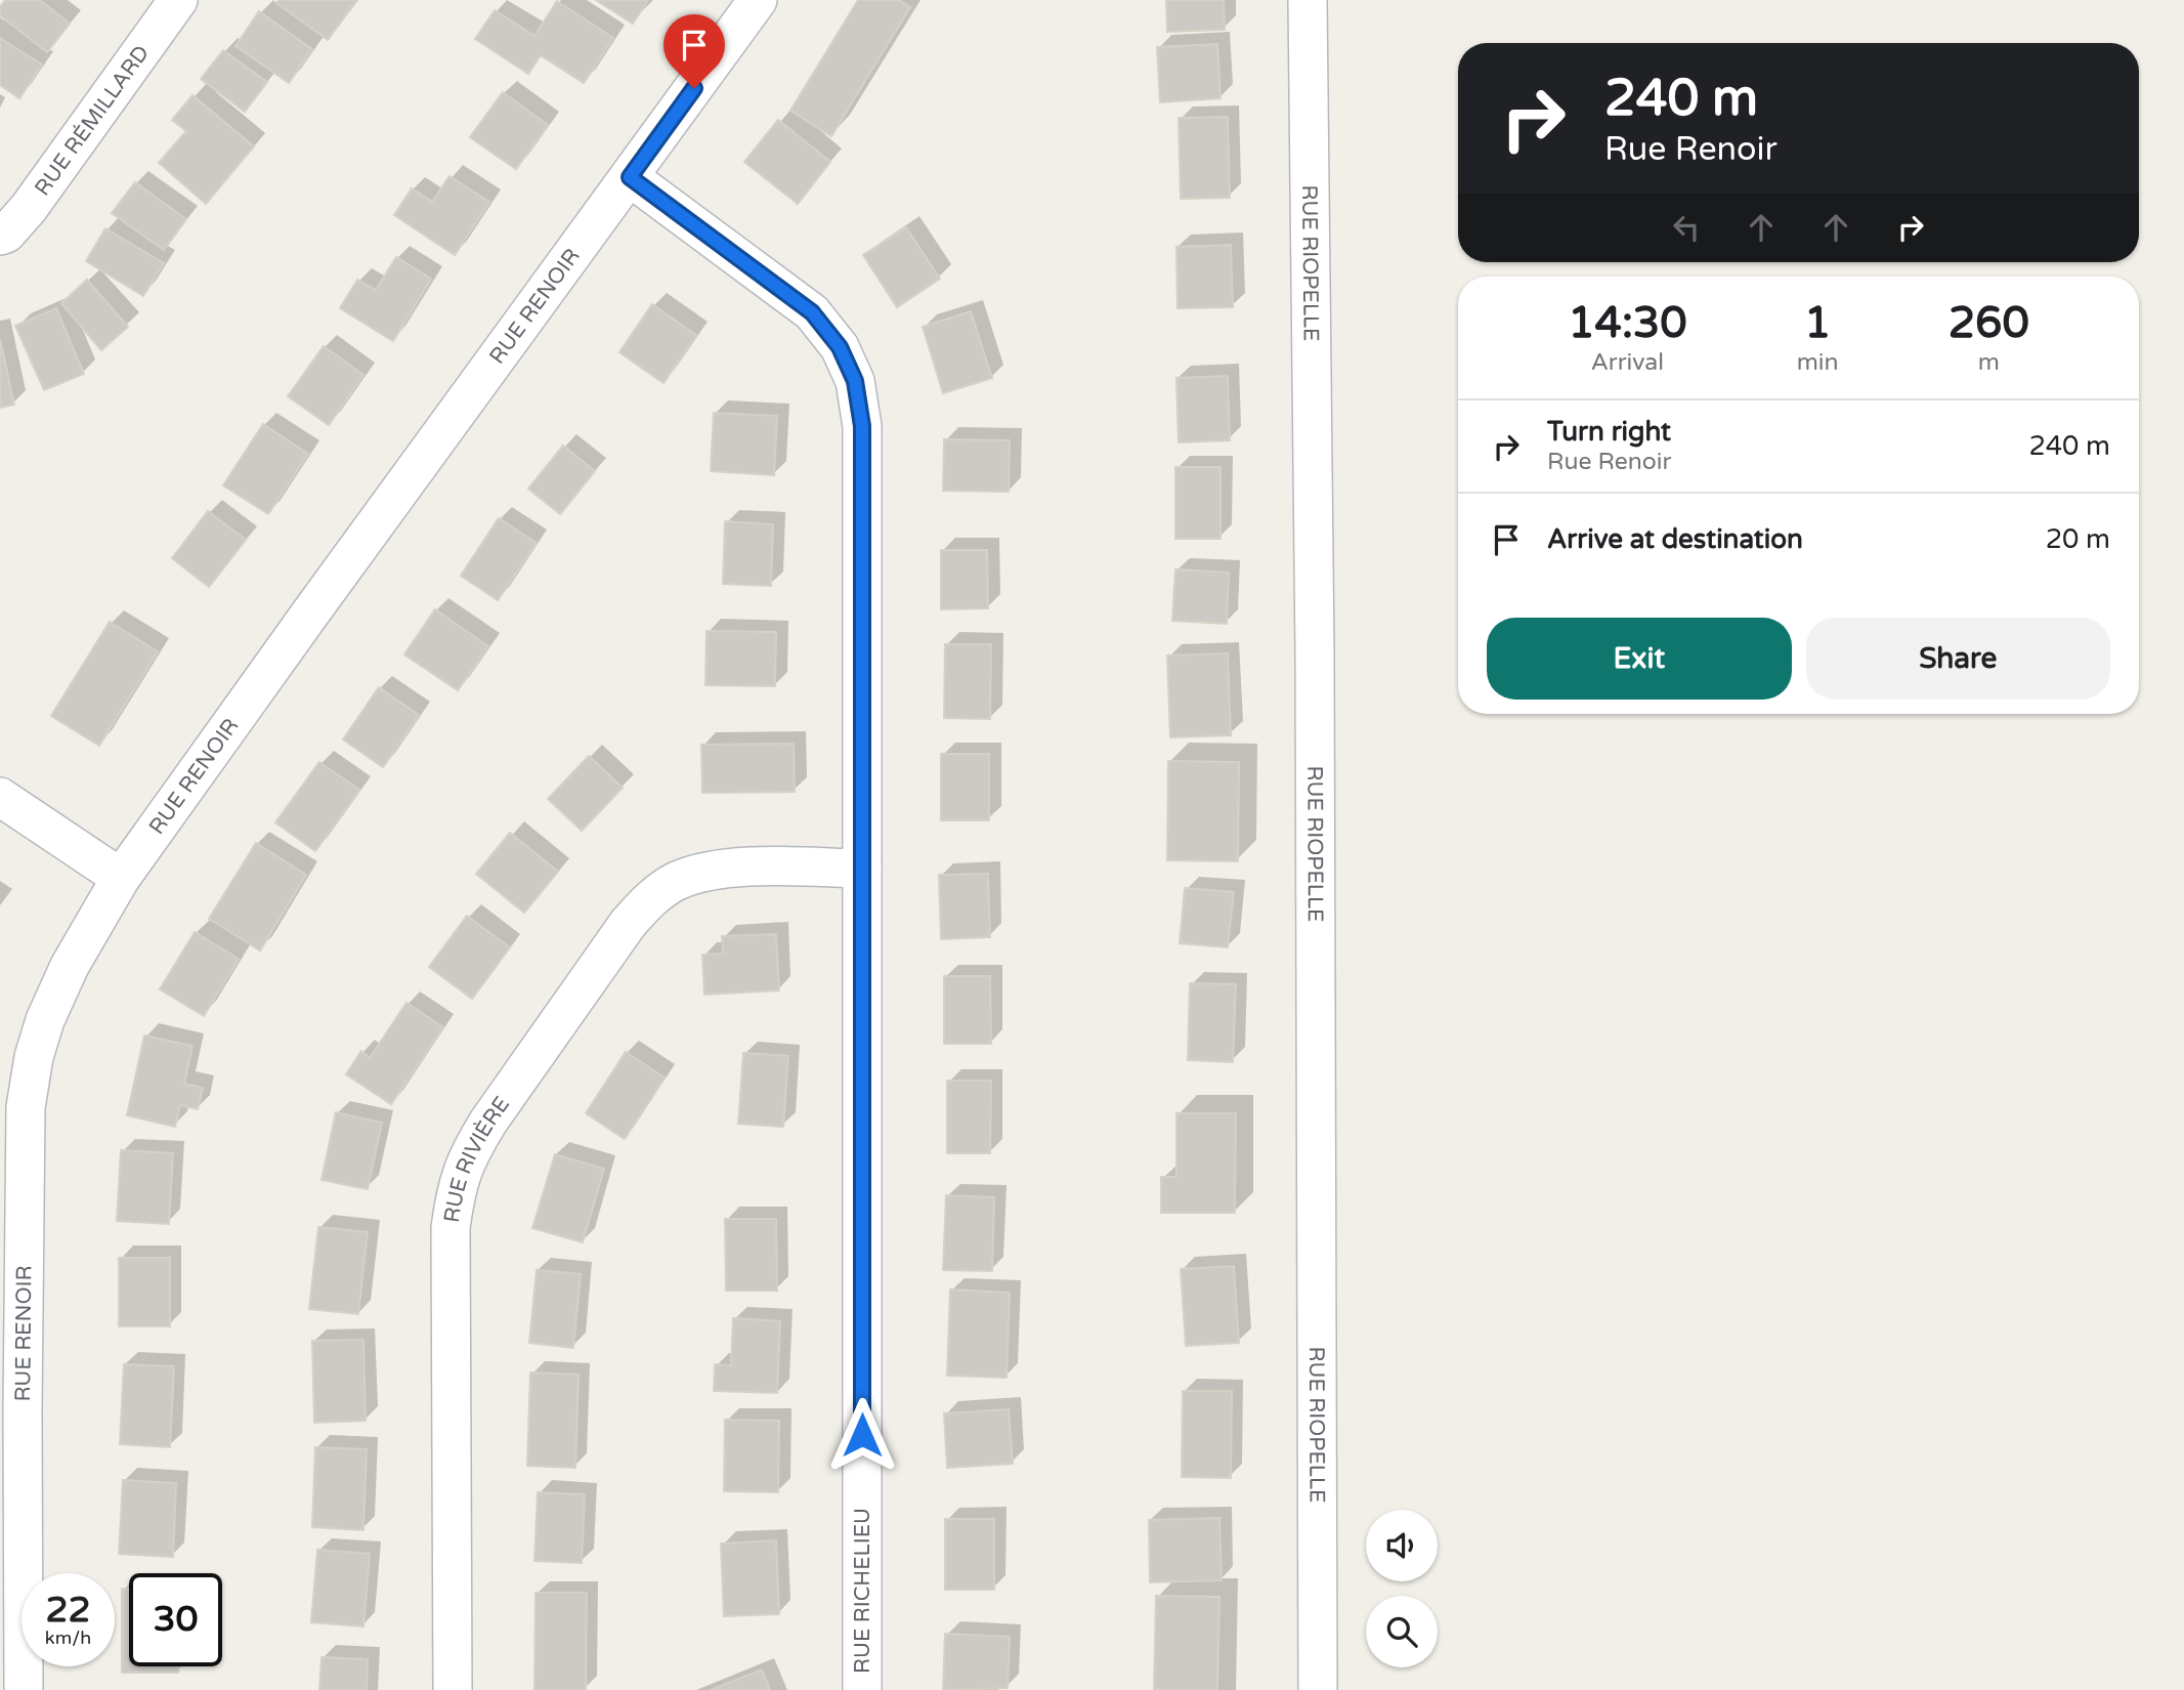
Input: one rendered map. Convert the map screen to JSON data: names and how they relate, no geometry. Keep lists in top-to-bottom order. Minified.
{"streets":{"street":["RUE RÉMILLARD","RUE RIOPELLE","RUE RENOIR","RUE RIVIÈRE","RUE RICHELIEU"]},"crossings":[["RUE RENOIR","RUE RICHELIEU"],["RUE RIVIÈRE","RUE RICHELIEU"]],"page":{"turn":["240 m","Rue Renoir"],"eta":["14:30","Arrival","1","min","260","m"],"list":[{"name":"Turn right","note":"Rue Renoir","value":"240 m"},{"name":"Arrive at destination","value":"20 m"}],"buttons":["Exit","Share"],"speed":"22 km/h","limit":"30"}}
